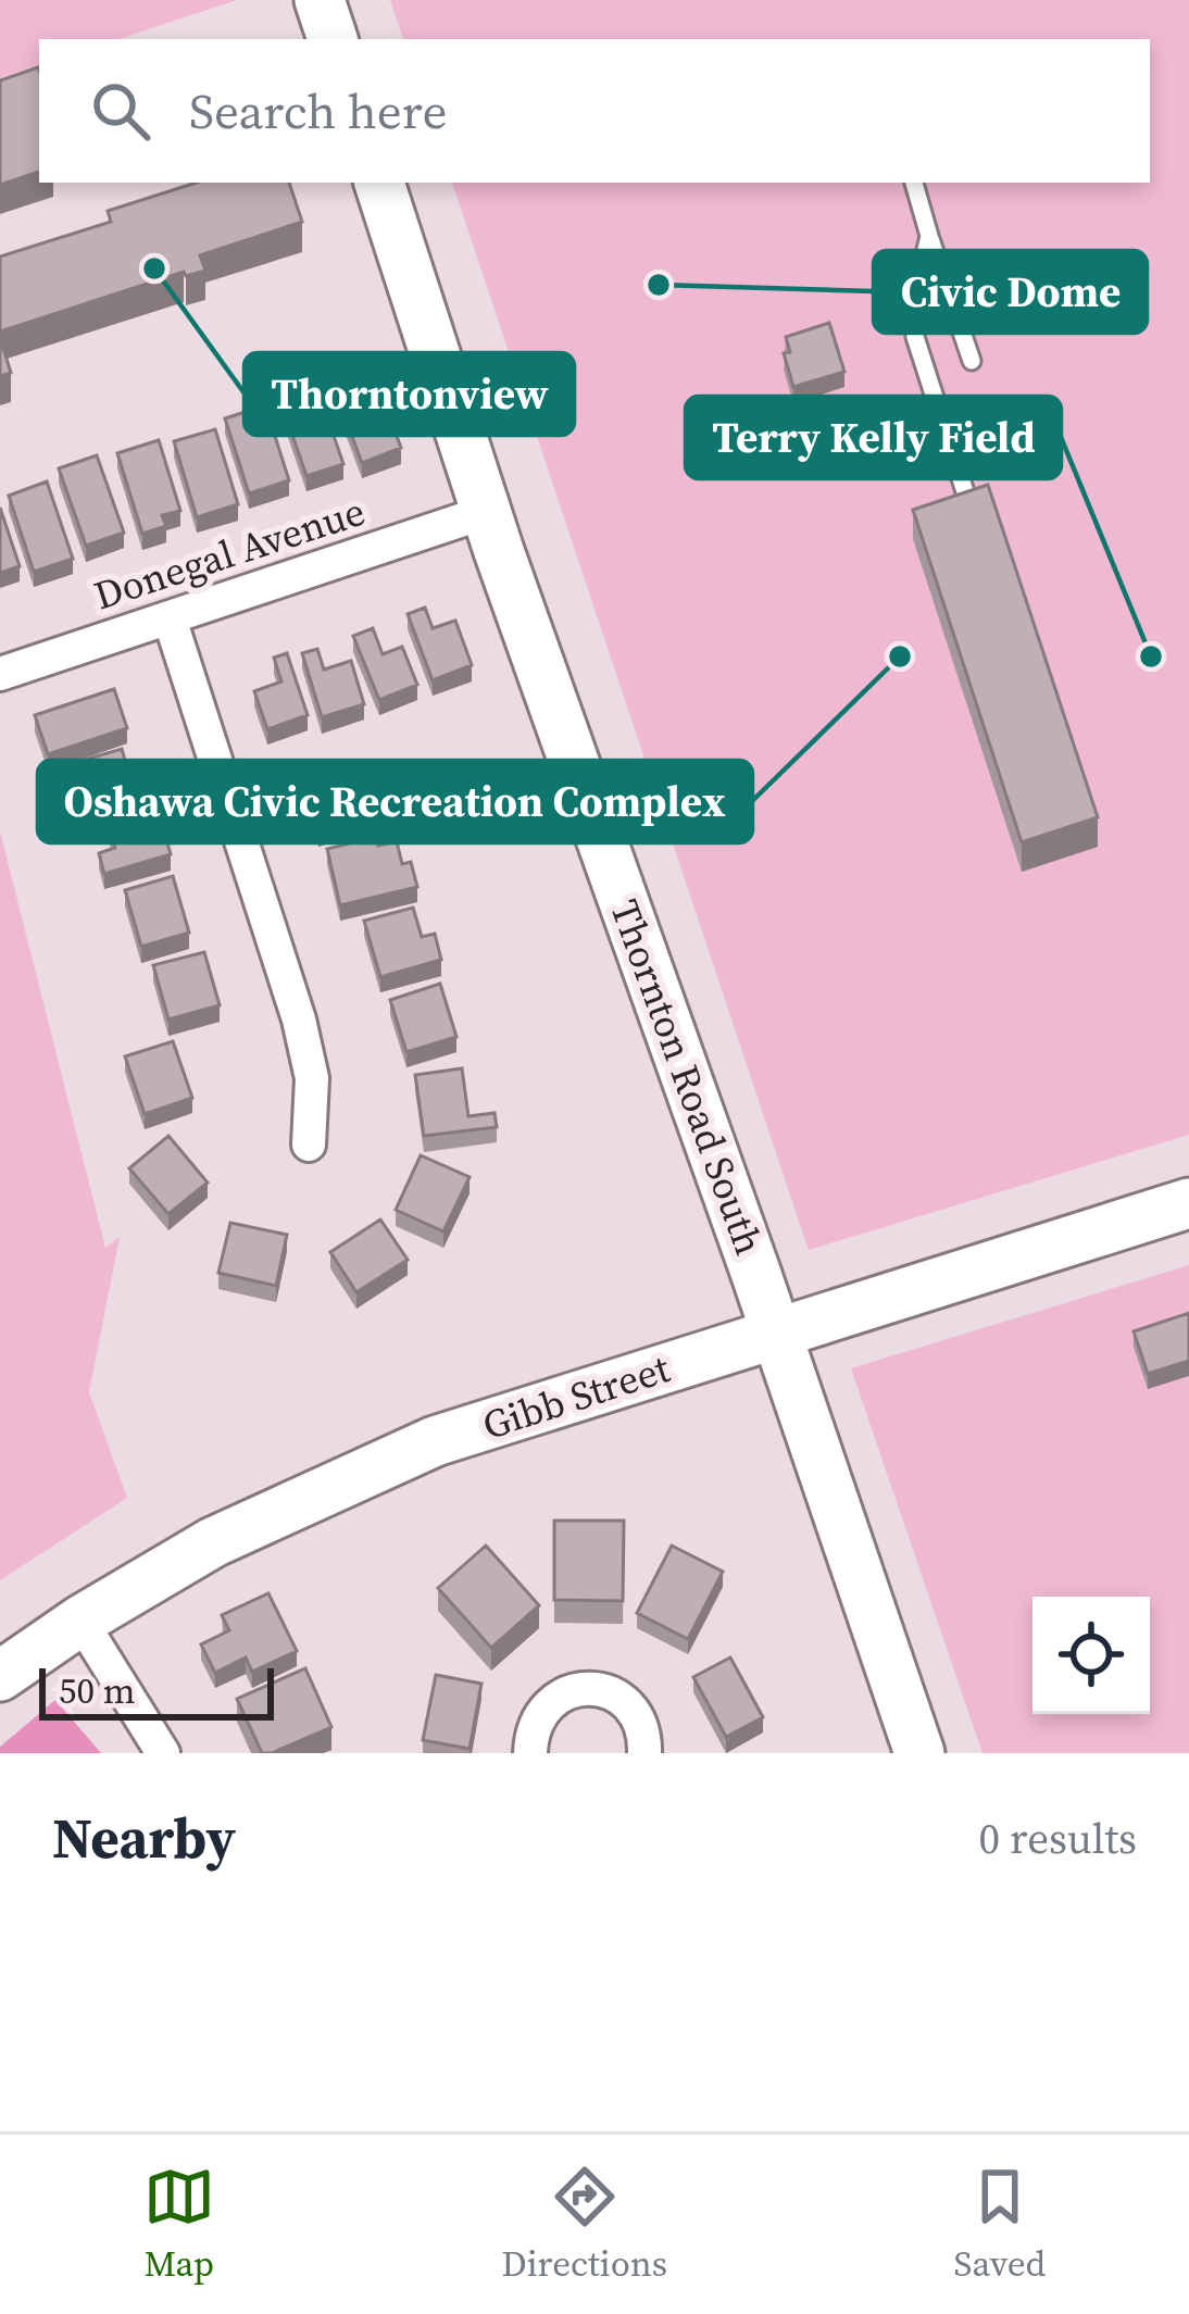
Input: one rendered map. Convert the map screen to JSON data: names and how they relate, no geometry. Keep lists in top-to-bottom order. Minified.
{"streets":{"main road":["Thornton Road South","Gibb Street"],"street":["Donegal Avenue"]},"crossings":[["Donegal Avenue","Thornton Road South"],["Thornton Road South","Gibb Street"]],"places":["Thorntonview","Civic Dome","Oshawa Civic Recreation Complex","Terry Kelly Field"],"scale_bar":"50 m","page":{"search":"Search here","scale":"50 m","heading":["Nearby","0 results"],"nav":["Map","Directions","Saved"]}}
